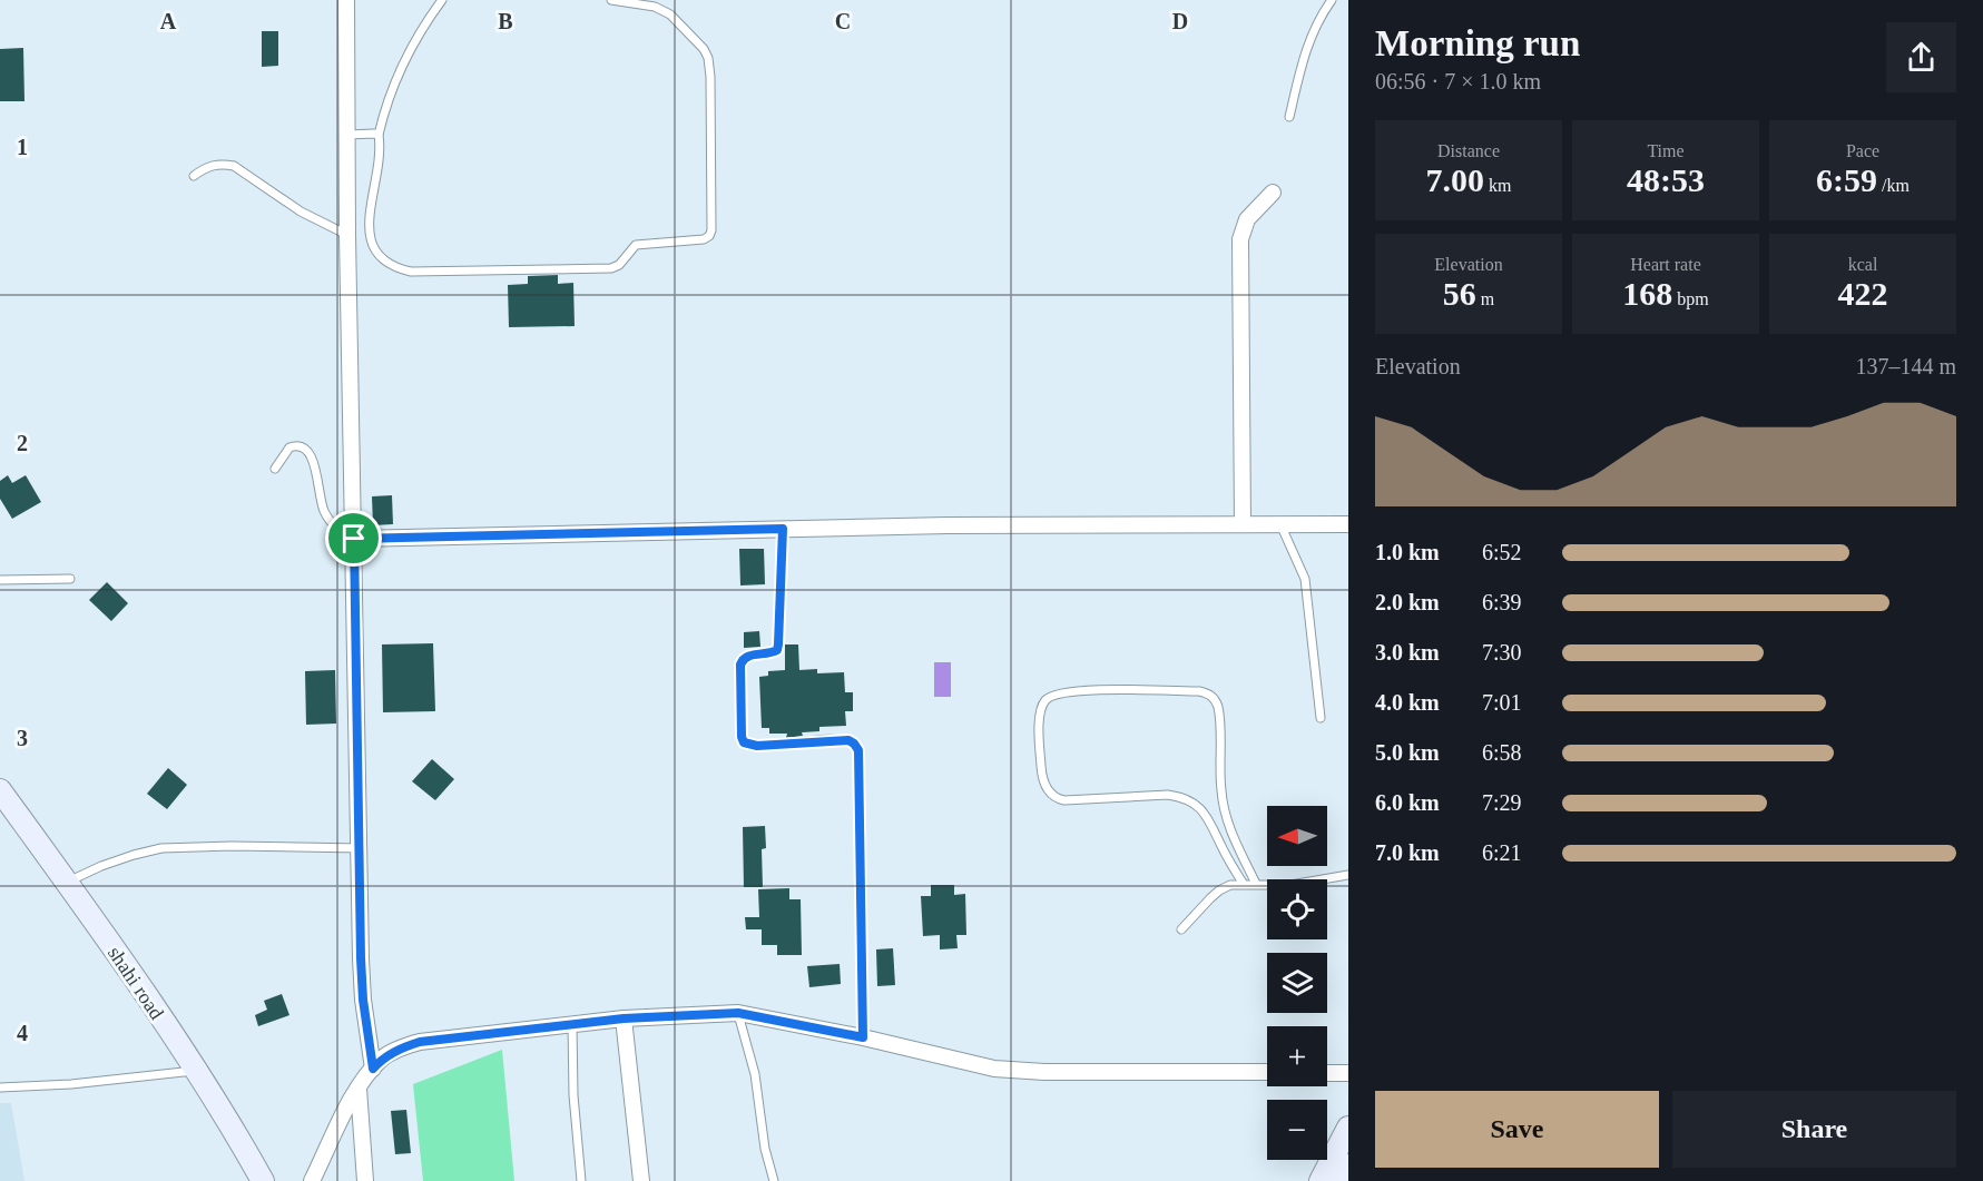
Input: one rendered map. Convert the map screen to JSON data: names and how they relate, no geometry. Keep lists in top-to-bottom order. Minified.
{"streets":{"street":["shahi road"]},"north":"left","page":{"heading":["Morning run","06:56 · 7 × 1.0 km"],"stats":[["Distance","7.00 km"],["Time","48:53"],["Pace","6:59 /km"],["Elevation","56 m"],["Heart rate","168 bpm"],["kcal","422"]],"chart":["Elevation","137–144 m"],"list":[{"name":"1.0 km","note":"6:52"},{"name":"2.0 km","note":"6:39"},{"name":"3.0 km","note":"7:30"},{"name":"4.0 km","note":"7:01"},{"name":"5.0 km","note":"6:58"},{"name":"6.0 km","note":"7:29"},{"name":"7.0 km","note":"6:21"}],"map_buttons":["+","−"],"buttons":["Save","Share"]},"grid":{"columns":["A","B","C","D"],"rows":["1","2","3","4"]}}
